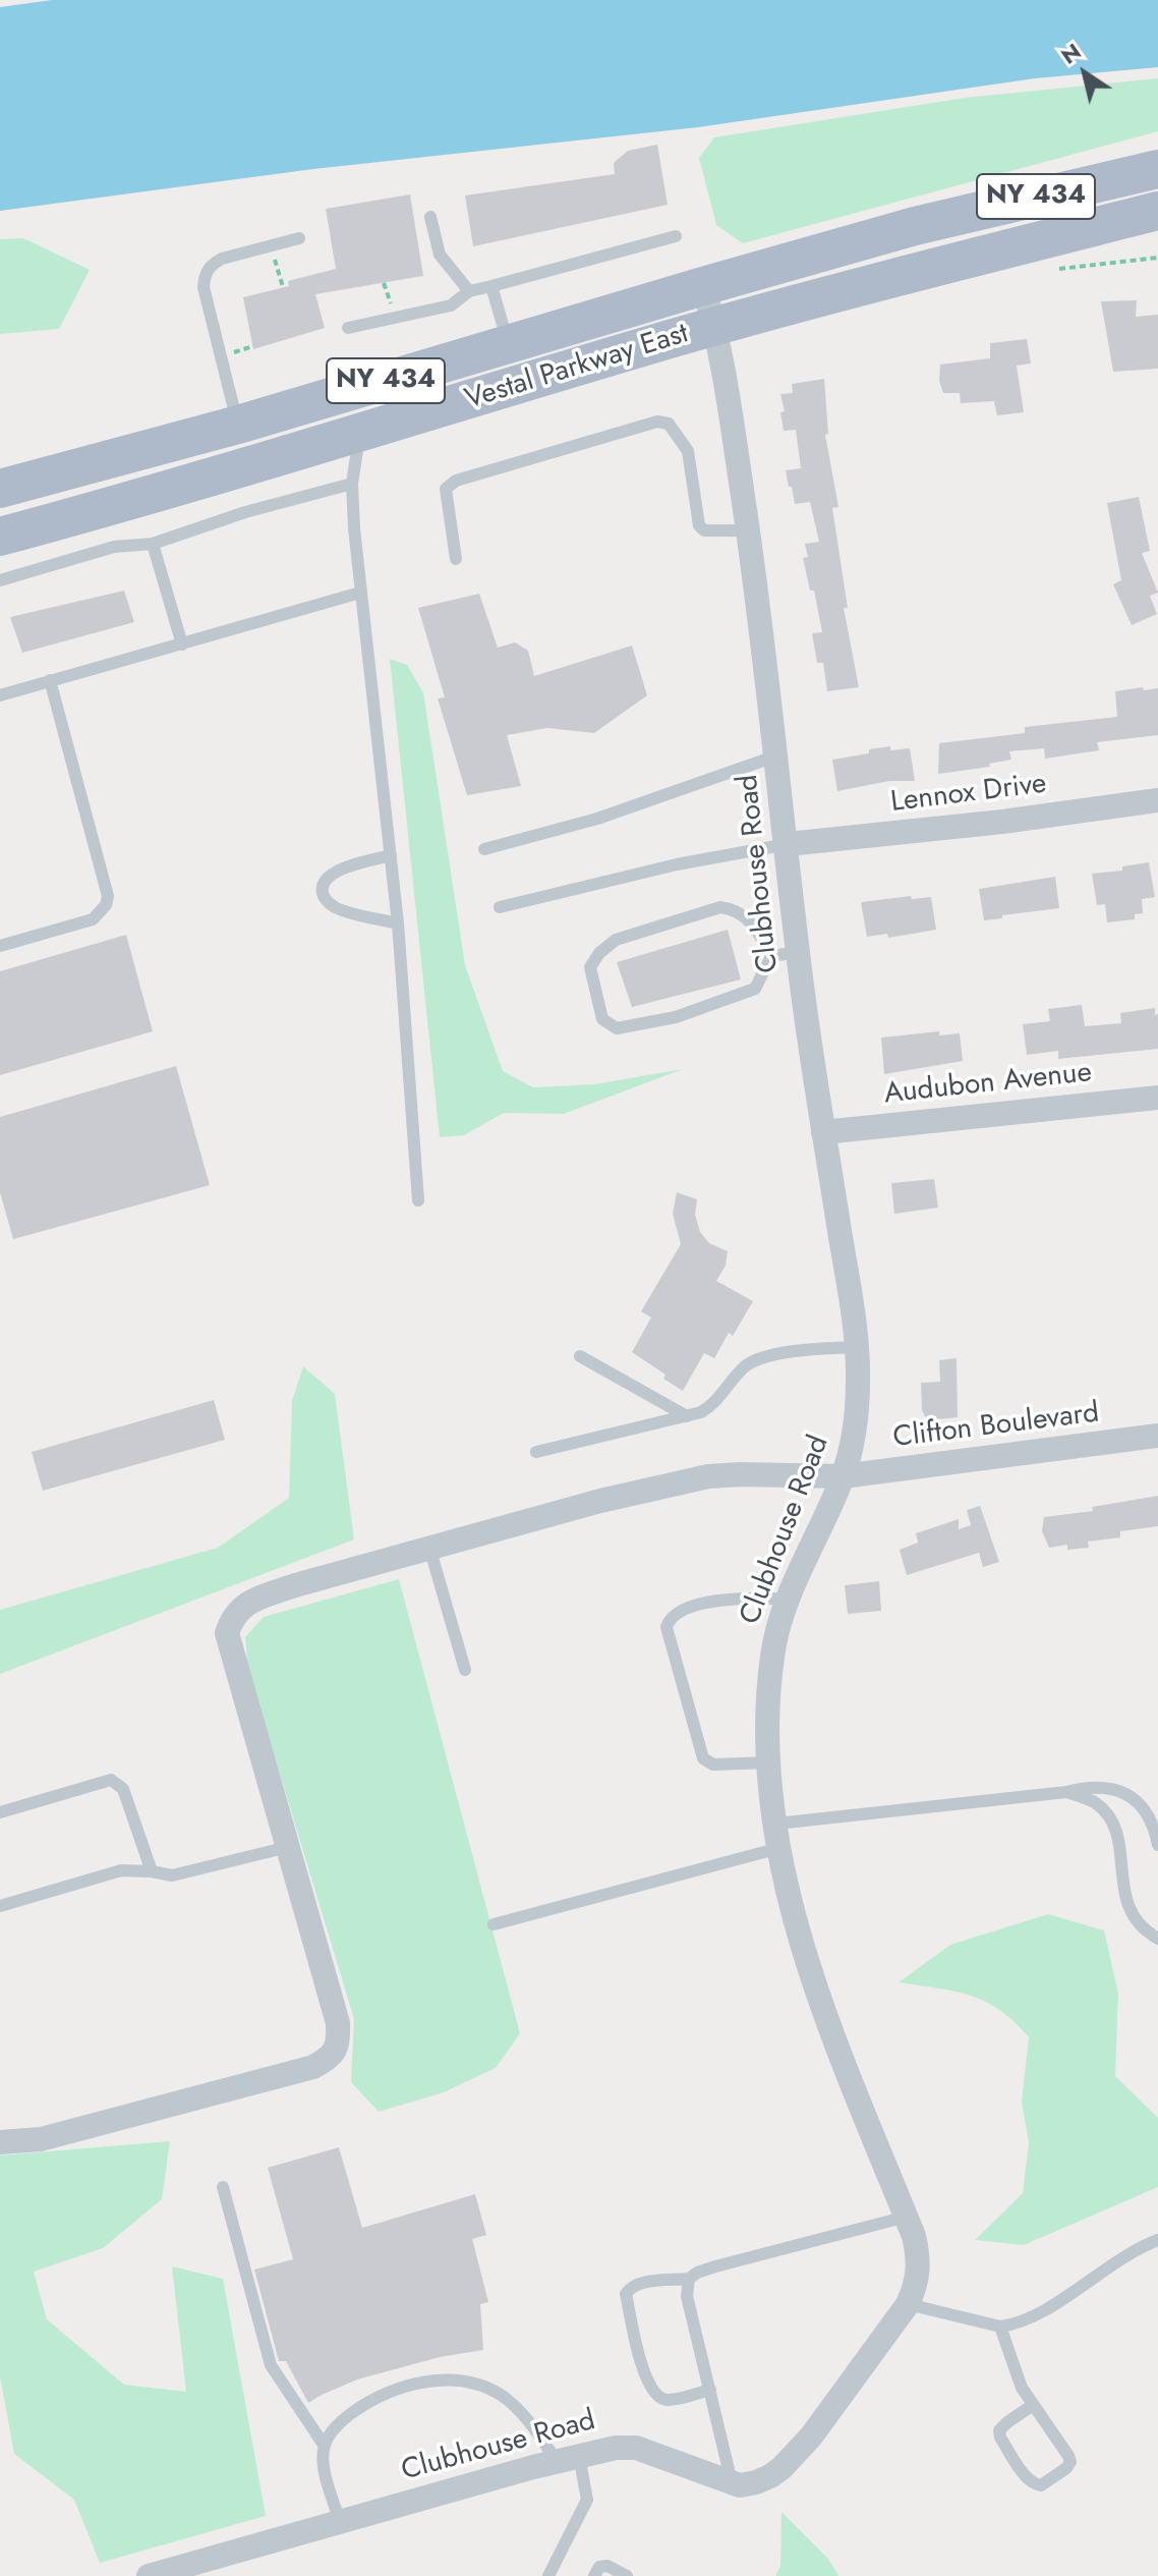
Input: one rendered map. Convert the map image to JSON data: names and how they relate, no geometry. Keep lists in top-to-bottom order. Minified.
{"streets":{"main road":["NY 434","Vestal Parkway East"],"street":["Lennox Drive","Clubhouse Road","Audubon Avenue","Clifton Boulevard"]},"crossings":[["Vestal Parkway East","Clubhouse Road"],["Lennox Drive","Clubhouse Road"],["Clubhouse Road","Audubon Avenue"],["Clubhouse Road","Clifton Boulevard"]],"north":"top left"}
